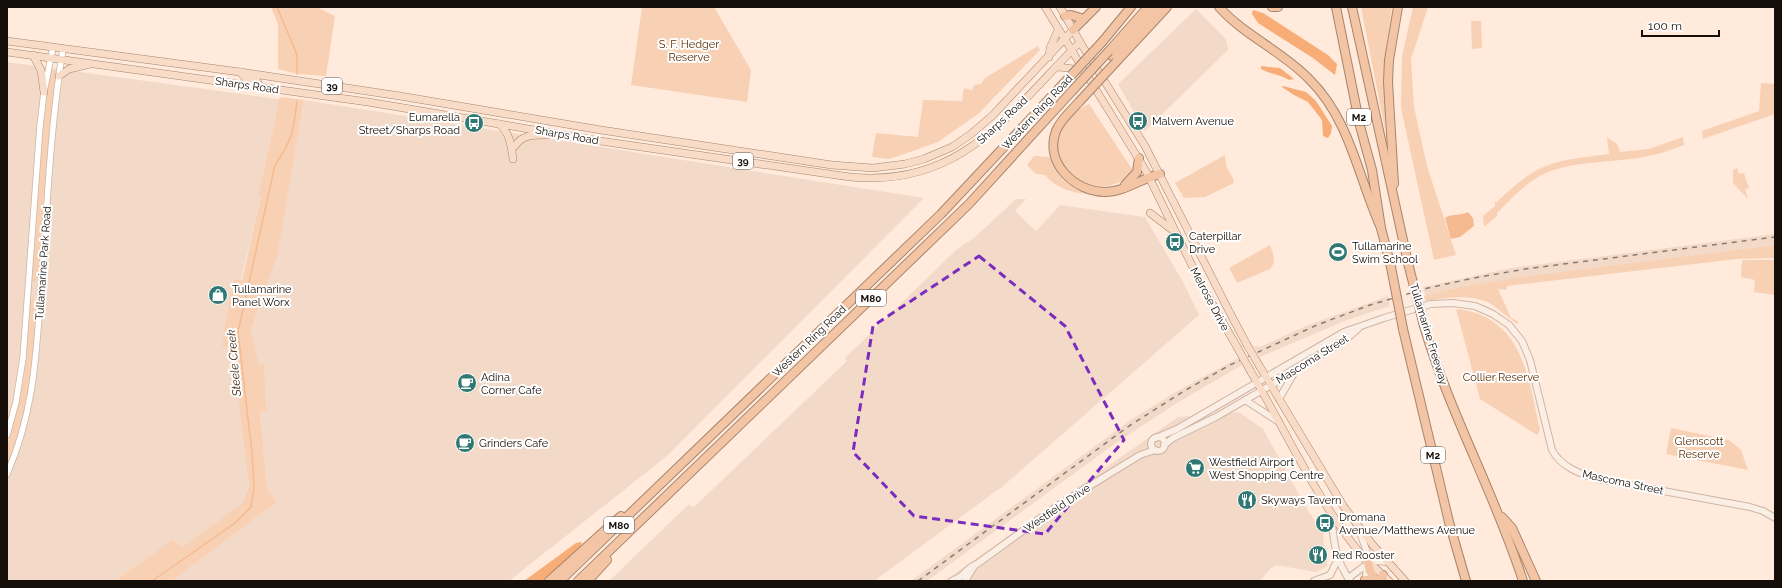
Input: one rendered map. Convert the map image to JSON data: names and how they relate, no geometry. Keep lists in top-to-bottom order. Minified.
{"streets":{"highway":["Western Ring Road","M2","M80","Tullamarine Freeway"],"main road":["Sharps Road","39","Melrose Drive","Mascoma Street","Westfield Drive"],"street":["Tullamarine Park Road"]},"crossings":[["Sharps Road","39"],["Sharps Road","Tullamarine Park Road"],["Sharps Road","Melrose Drive"],["39","Melrose Drive"],["Melrose Drive","Mascoma Street"],["Melrose Drive","Westfield Drive"],["Mascoma Street","Westfield Drive"]],"water":["Steele Creek"],"parks":["S. F. Hedger Reserve","Collier Reserve","Glenscott Reserve"],"places":{"bus stop":["Malvern Avenue","Eumarella Street/Sharps Road","Caterpillar Drive","Dromana Avenue/Matthews Avenue"],"sports":["Tullamarine Swim School"],"shop":["Tullamarine Panel Worx"],"cafe":["Adina Corner Cafe","Grinders Cafe"],"supermarket":["Westfield Airport West Shopping Centre"],"restaurant":["Skyways Tavern","Red Rooster"]},"scale_bar":"100 m"}
